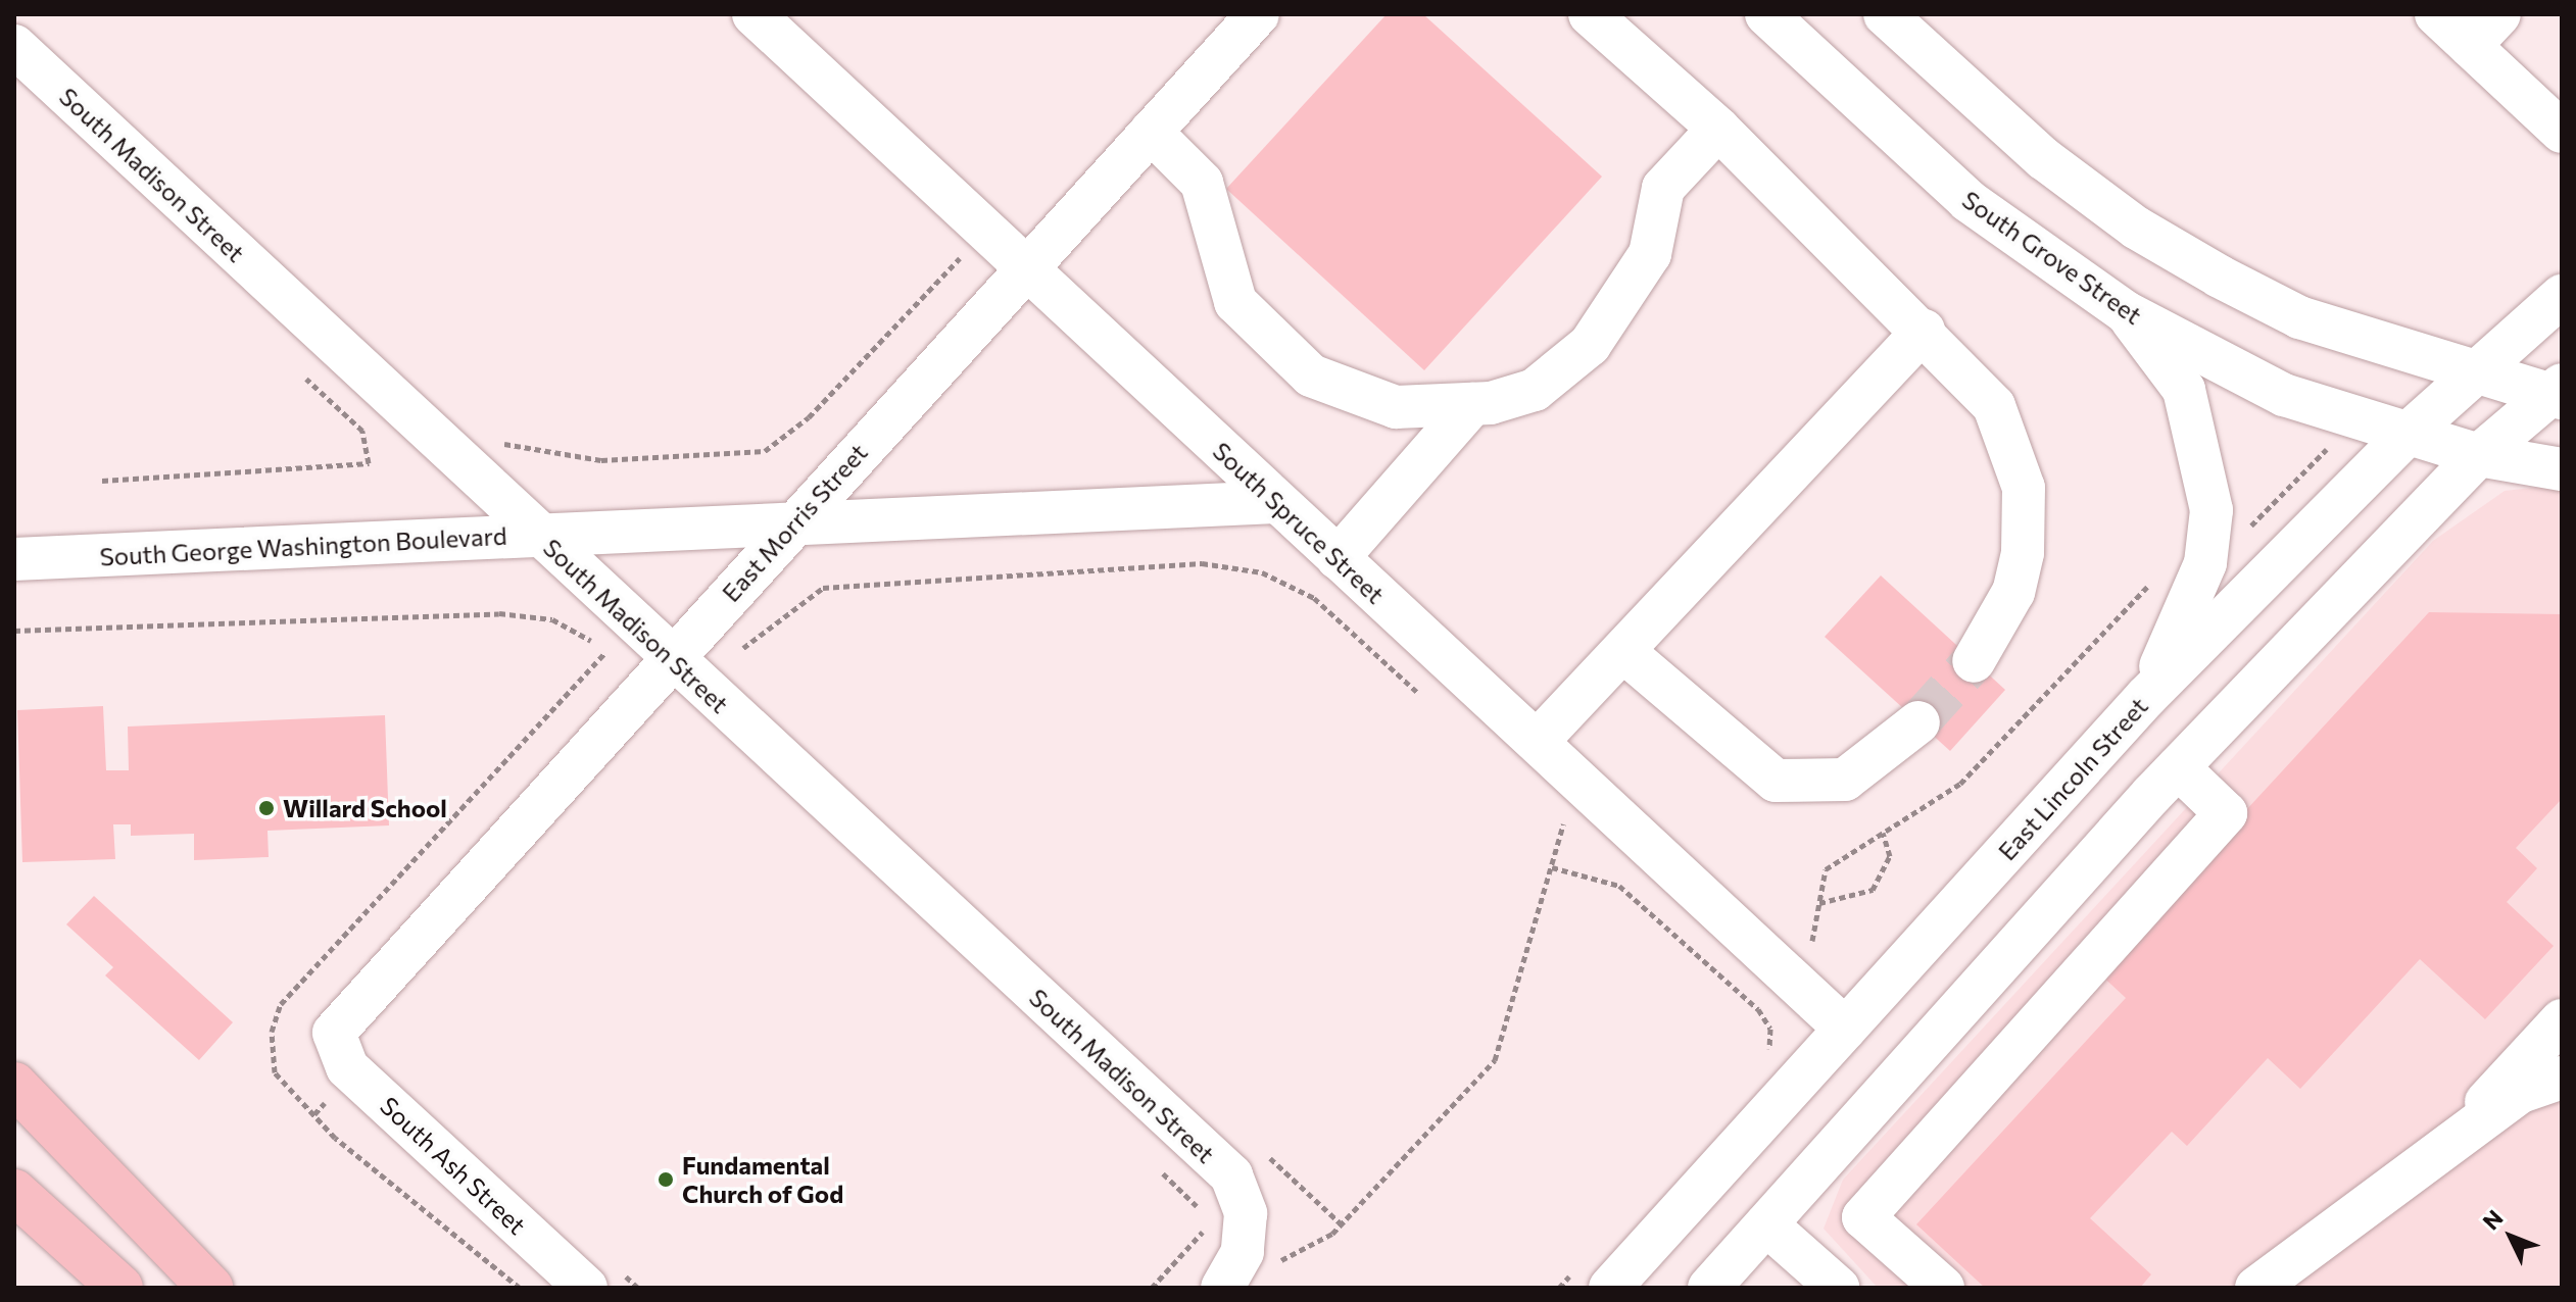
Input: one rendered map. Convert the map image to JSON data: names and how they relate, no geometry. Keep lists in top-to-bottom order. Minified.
{"streets":{"street":["South Madison Street","South Grove Street","East Morris Street","South Spruce Street","South George Washington Boulevard","East Lincoln Street","South Ash Street"]},"crossings":[["South Madison Street","East Morris Street"],["South Madison Street","South George Washington Boulevard"],["South Grove Street","East Lincoln Street"],["East Morris Street","South Spruce Street"],["East Morris Street","South George Washington Boulevard"],["East Morris Street","South Ash Street"],["South Spruce Street","South George Washington Boulevard"],["South Spruce Street","East Lincoln Street"]],"places":["Willard School","Fundamental Church of God"],"north":"top left"}
